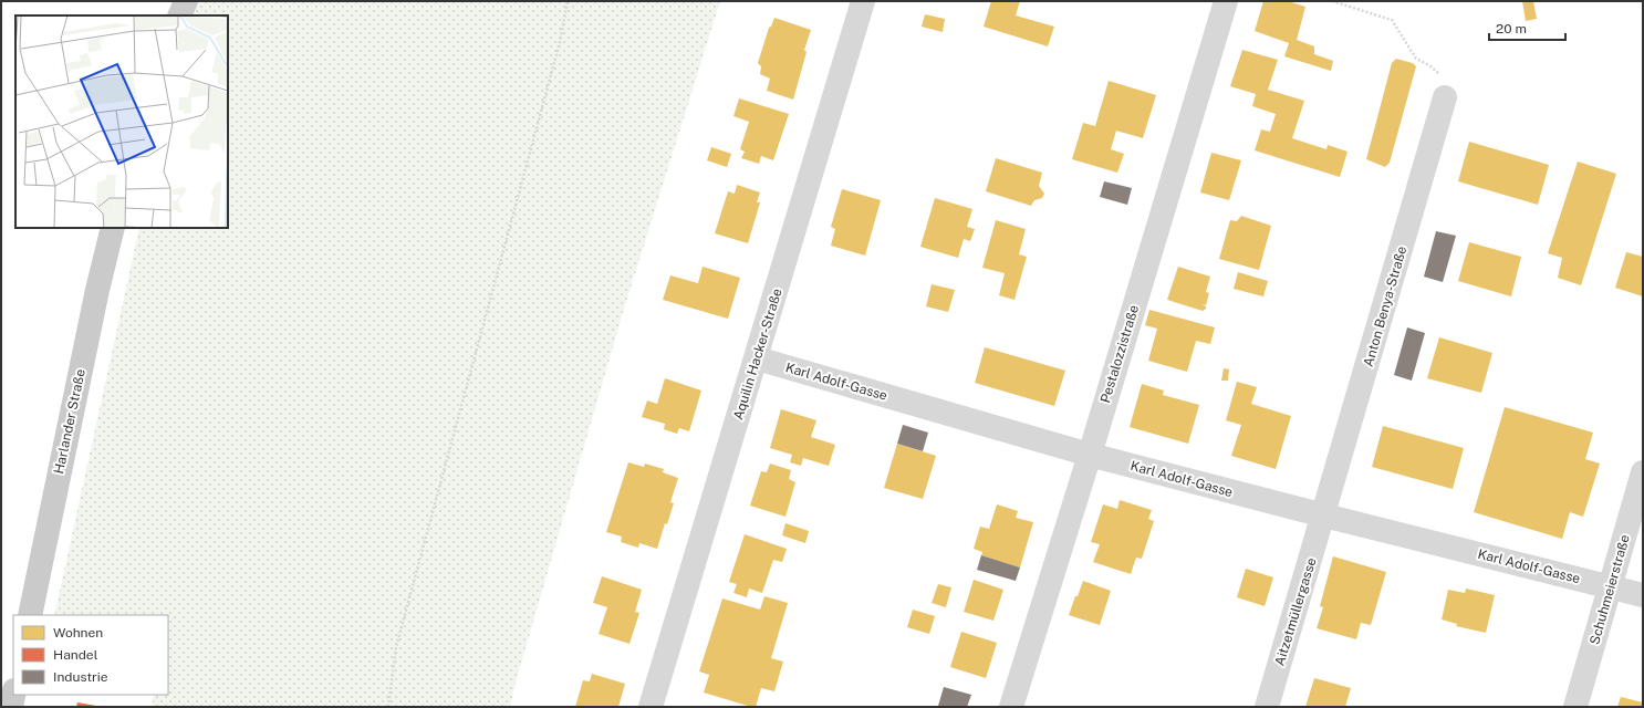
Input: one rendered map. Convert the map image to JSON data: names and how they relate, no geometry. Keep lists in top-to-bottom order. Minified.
{"streets":{"main road":["Harlander Straße"],"street":["Anton Benya-Straße","Aquilin Hacker-Straße","Pestalozzistraße","Karl Adolf-Gasse","Schuhmeierstraße","Aitzetmüllergasse"]},"crossings":[["Anton Benya-Straße","Karl Adolf-Gasse"],["Anton Benya-Straße","Aitzetmüllergasse"],["Aquilin Hacker-Straße","Karl Adolf-Gasse"],["Pestalozzistraße","Karl Adolf-Gasse"],["Karl Adolf-Gasse","Schuhmeierstraße"],["Karl Adolf-Gasse","Aitzetmüllergasse"]],"legend":["Wohnen","Handel","Industrie"],"scale_bar":"20 m"}
